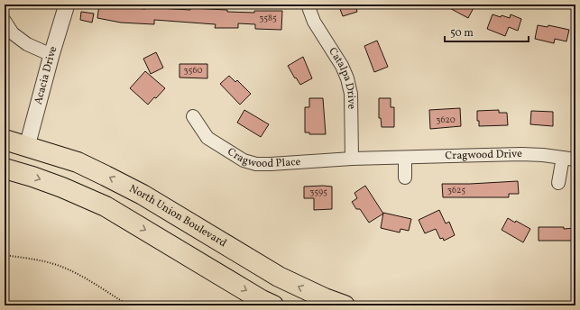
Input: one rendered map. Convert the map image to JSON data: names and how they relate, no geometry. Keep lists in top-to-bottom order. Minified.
{"streets":{"main road":["North Union Boulevard"],"street":["Acacia Drive","Catalpa Drive","Cragwood Place","Cragwood Drive"]},"crossings":[["Acacia Drive","North Union Boulevard"],["Catalpa Drive","Cragwood Place"],["Catalpa Drive","Cragwood Drive"],["Cragwood Place","Cragwood Drive"]],"house_numbers":["3585","3560","3620","3625","3595"],"scale_bar":"50 m"}
